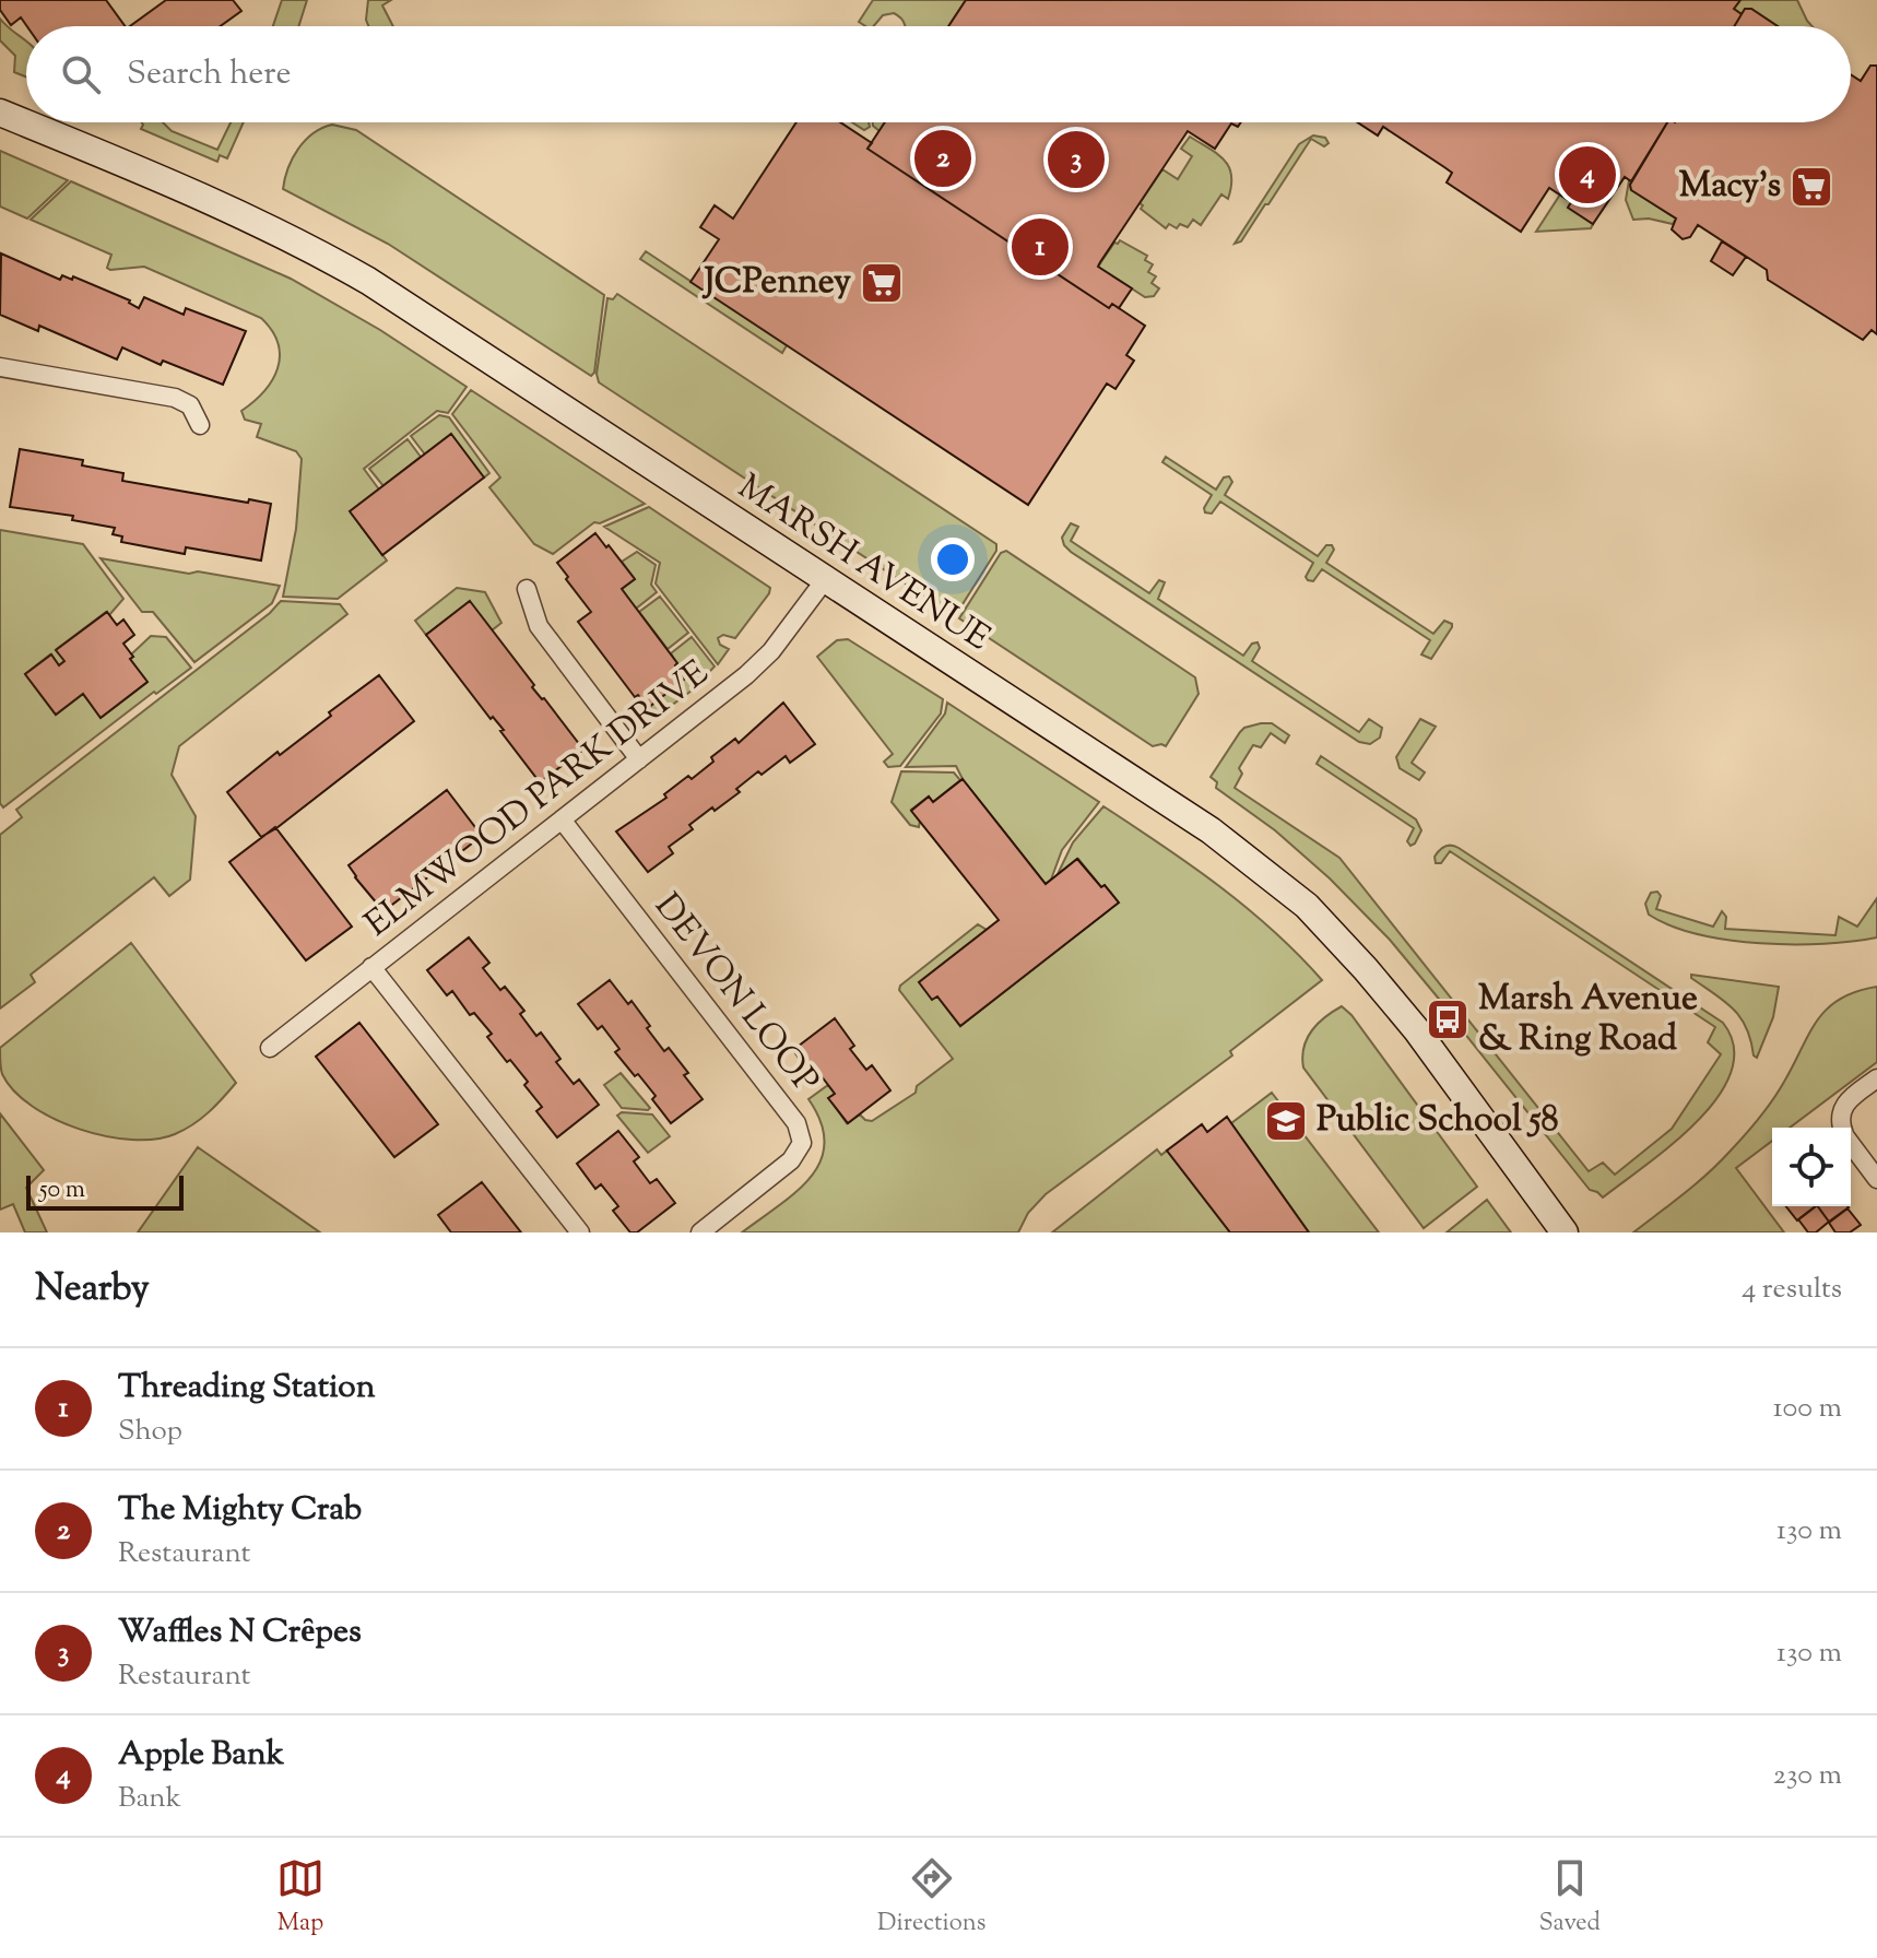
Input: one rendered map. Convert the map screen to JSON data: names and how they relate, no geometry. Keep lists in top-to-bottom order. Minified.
{"streets":{"street":["MARSH AVENUE","ELMWOOD PARK DRIVE","DEVON LOOP"]},"crossings":[["MARSH AVENUE","ELMWOOD PARK DRIVE"],["ELMWOOD PARK DRIVE","DEVON LOOP"]],"places":{"supermarket":["Macy's","JCPenney"],"bus stop":["Marsh Avenue & Ring Road"],"school or university":["Public School 58"]},"scale_bar":"50 m","page":{"search":"Search here","pins":["2","3","4","1"],"scale":"50 m","heading":["Nearby","4 results"],"list":[{"mark":"1","name":"Threading Station","note":"Shop","value":"100 m"},{"mark":"2","name":"The Mighty Crab","note":"Restaurant","value":"130 m"},{"mark":"3","name":"Waffles N Crȇpes","note":"Restaurant","value":"130 m"},{"mark":"4","name":"Apple Bank","note":"Bank","value":"230 m"}],"nav":["Map","Directions","Saved"]}}
